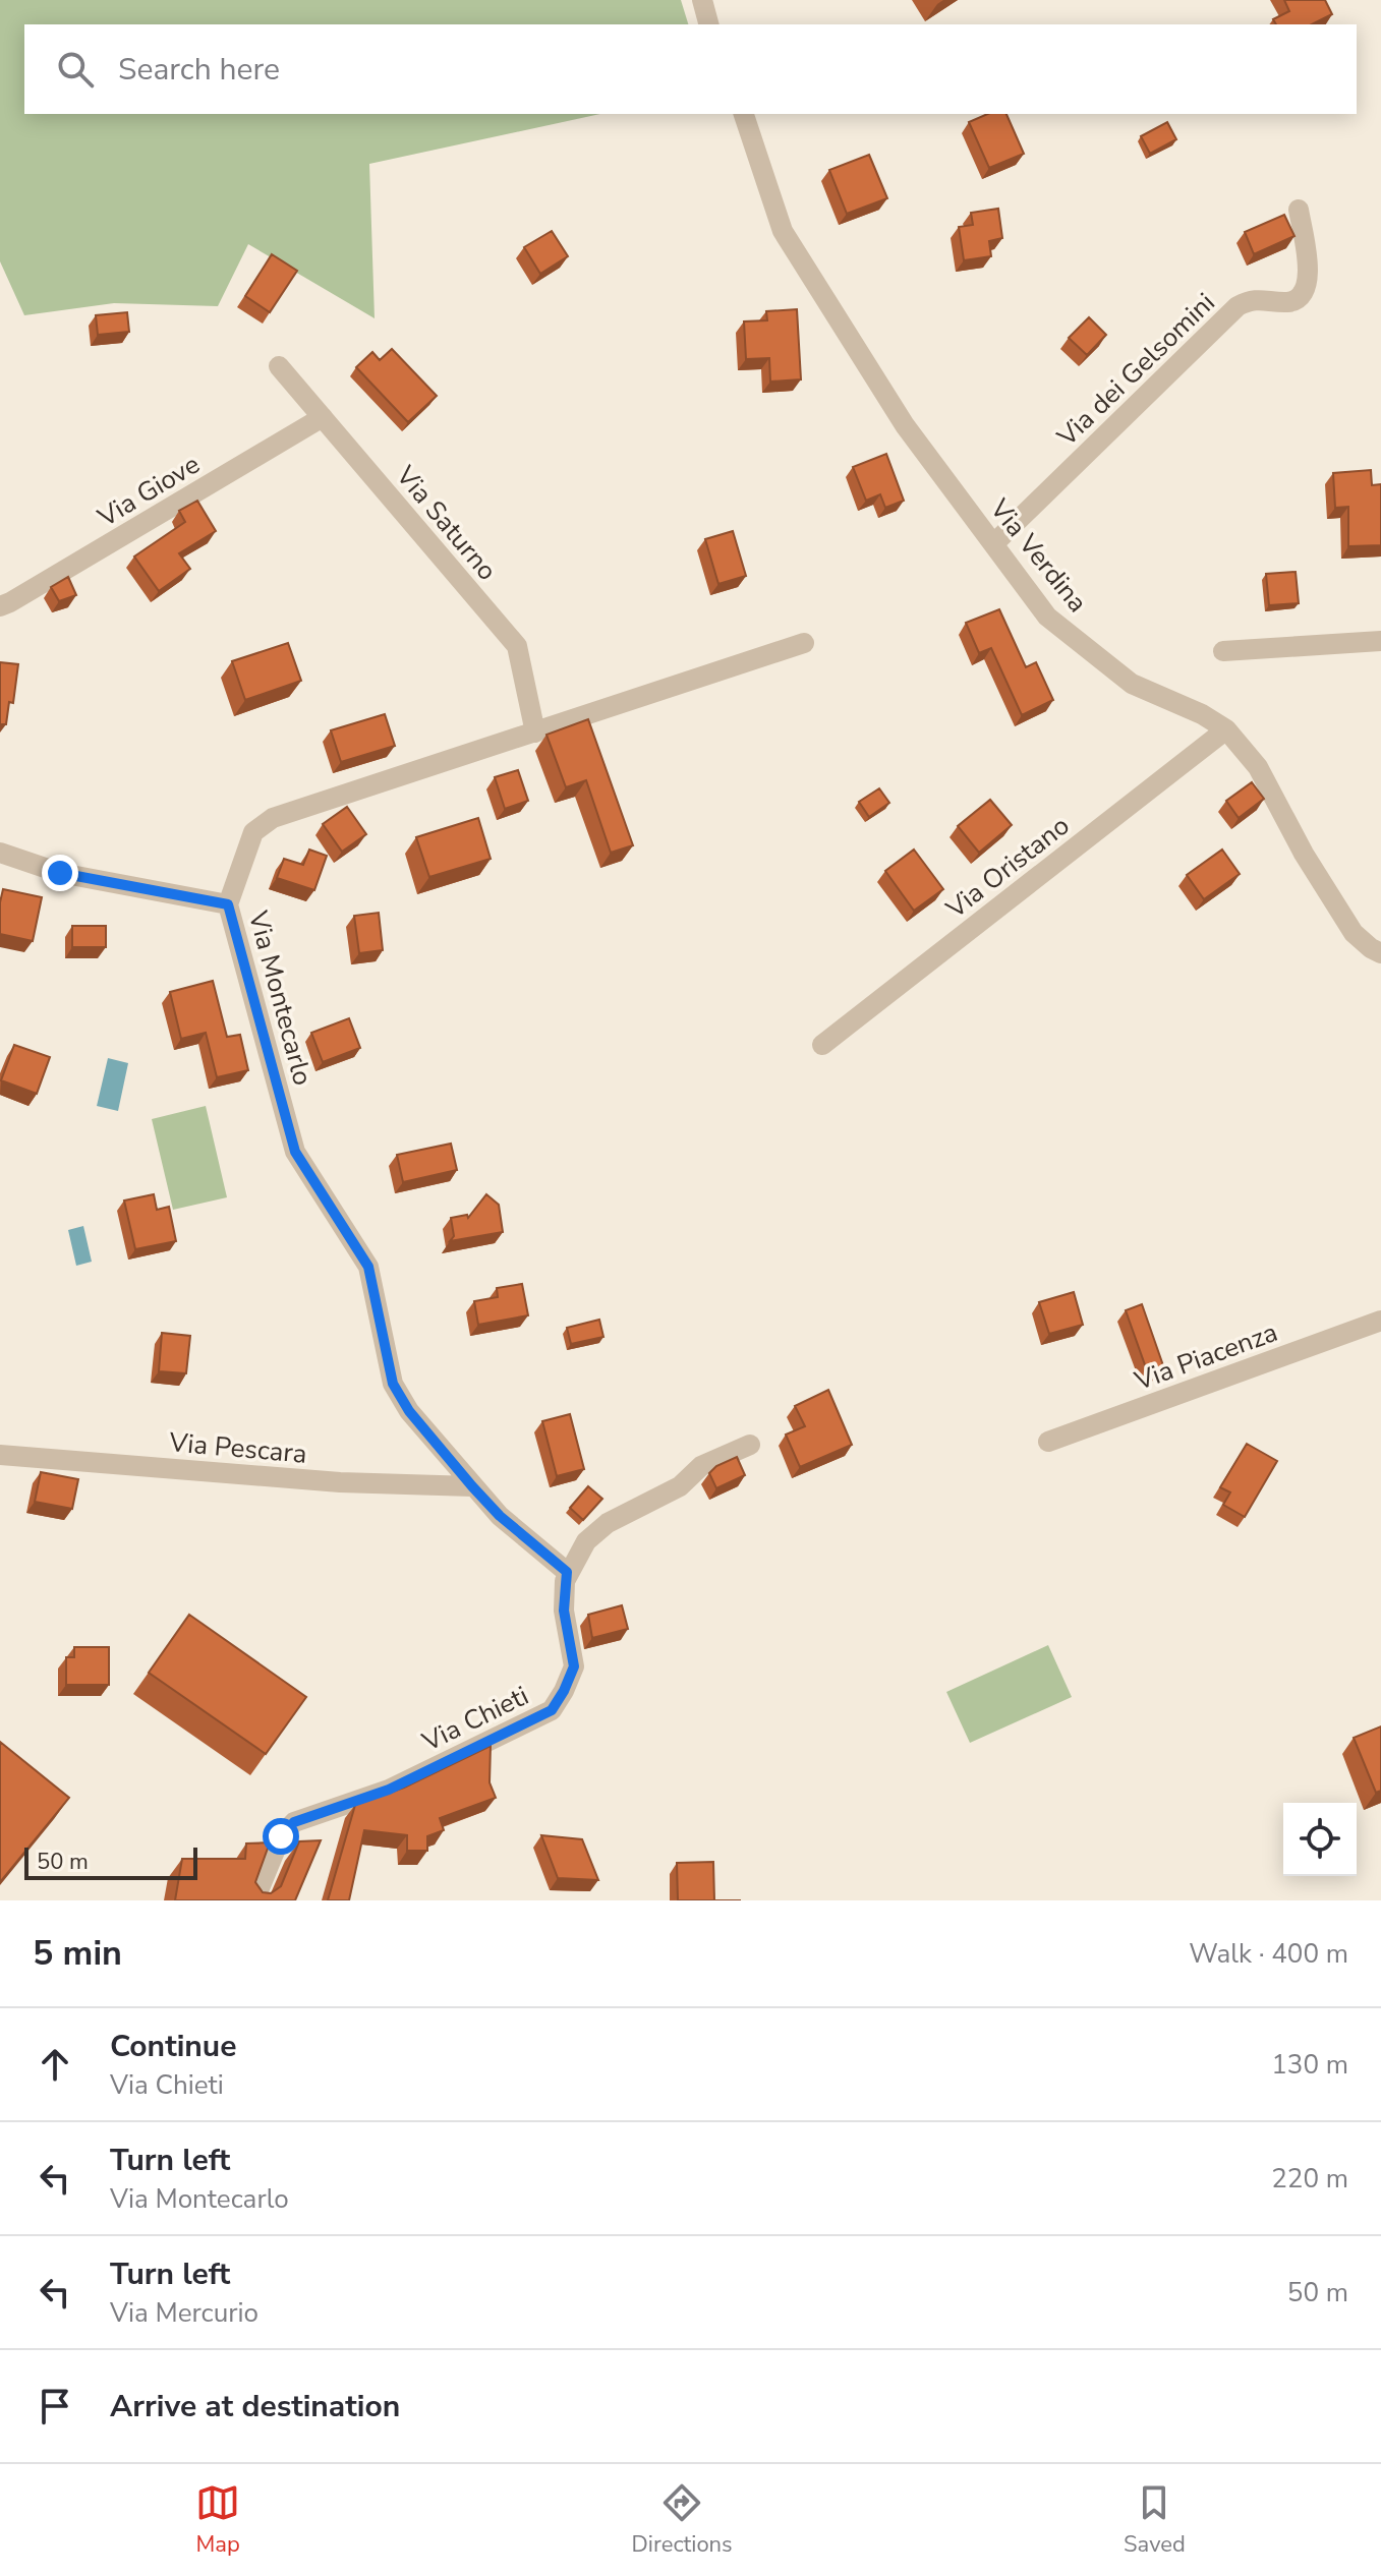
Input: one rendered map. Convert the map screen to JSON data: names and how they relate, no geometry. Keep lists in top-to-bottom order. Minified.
{"streets":{"street":["Via dei Gelsomini","Via Giove","Via Saturno","Via Verdina","Via Oristano","Via Montecarlo","Via Piacenza","Via Pescara","Via Chieti"]},"crossings":[["Via dei Gelsomini","Via Verdina"],["Via Giove","Via Saturno"],["Via Saturno","Via Montecarlo"],["Via Verdina","Via Oristano"],["Via Montecarlo","Via Pescara"],["Via Montecarlo","Via Chieti"]],"scale_bar":"50 m","page":{"search":"Search here","scale":"50 m","heading":["5 min","Walk · 400 m"],"list":[["Continue","Via Chieti","130 m"],["Turn left","Via Montecarlo","220 m"],["Turn left","Via Mercurio","50 m"],"Arrive at destination"],"nav":["Map","Directions","Saved"]}}
